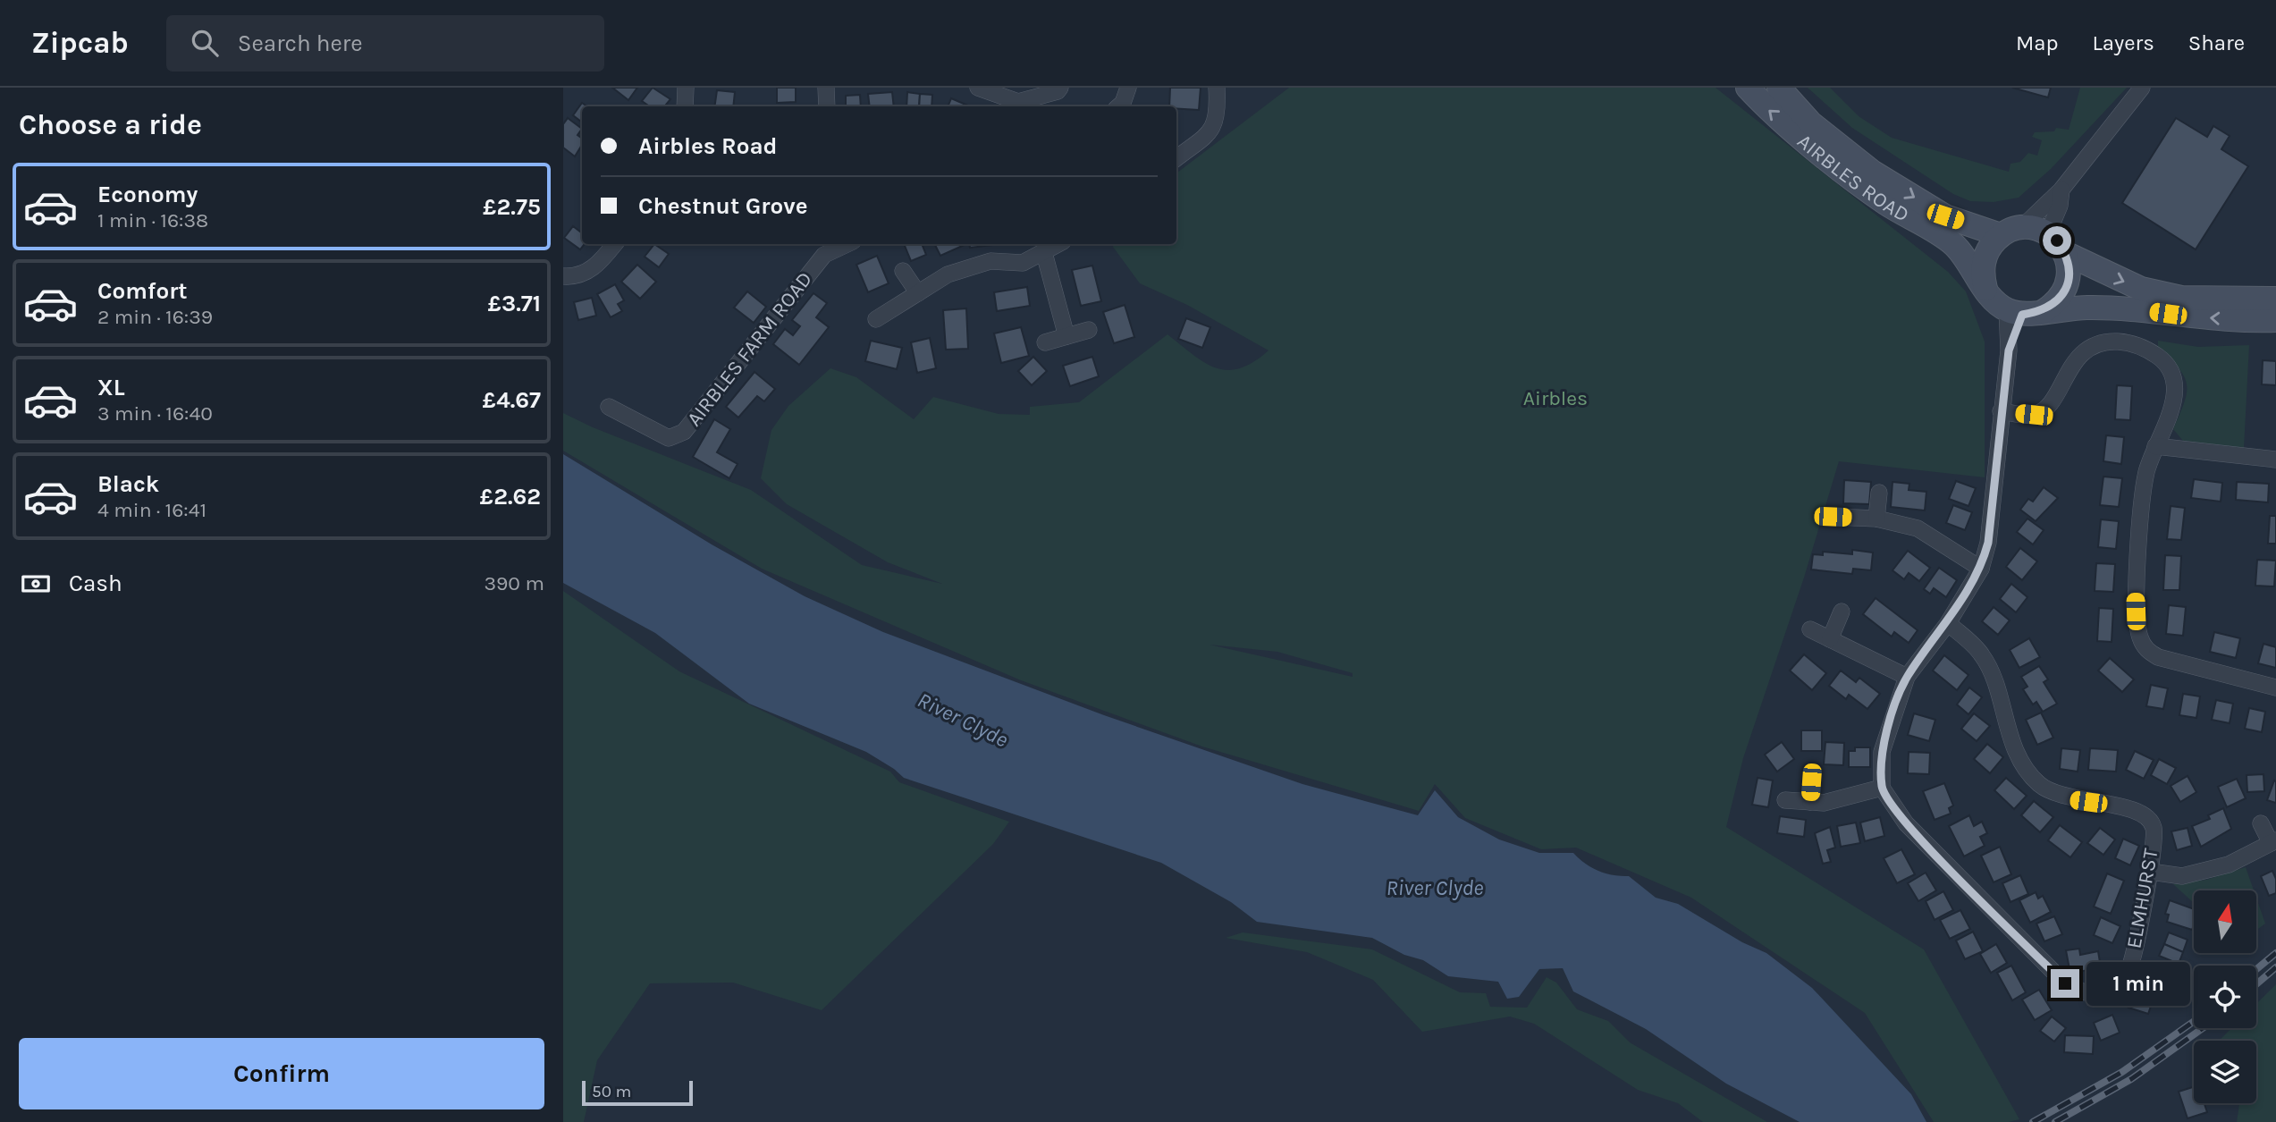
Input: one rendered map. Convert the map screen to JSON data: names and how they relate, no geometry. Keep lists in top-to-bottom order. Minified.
{"streets":{"main road":["AIRBLES ROAD"],"street":["AIRBLES FARM ROAD","ELMHURST"]},"water":["River Clyde"],"parks":["Airbles"],"scale_bar":"50 m","north":"top","page":{"header":"Zipcab","search":"Search here","nav":["Map","Layers","Share"],"heading":"Choose a ride","banner":["Airbles Road","Chestnut Grove"],"list":[{"name":"Economy","note":"1 min · 16:38","value":"£2.75"},{"name":"Comfort","note":"2 min · 16:39","value":"£3.71"},{"name":"XL","note":"3 min · 16:40","value":"£4.67"},{"name":"Black","note":"4 min · 16:41","value":"£2.62"}],"pay":["Cash","390 m"],"bubble":"1 min","buttons":"Confirm","scale":"50 m"}}
